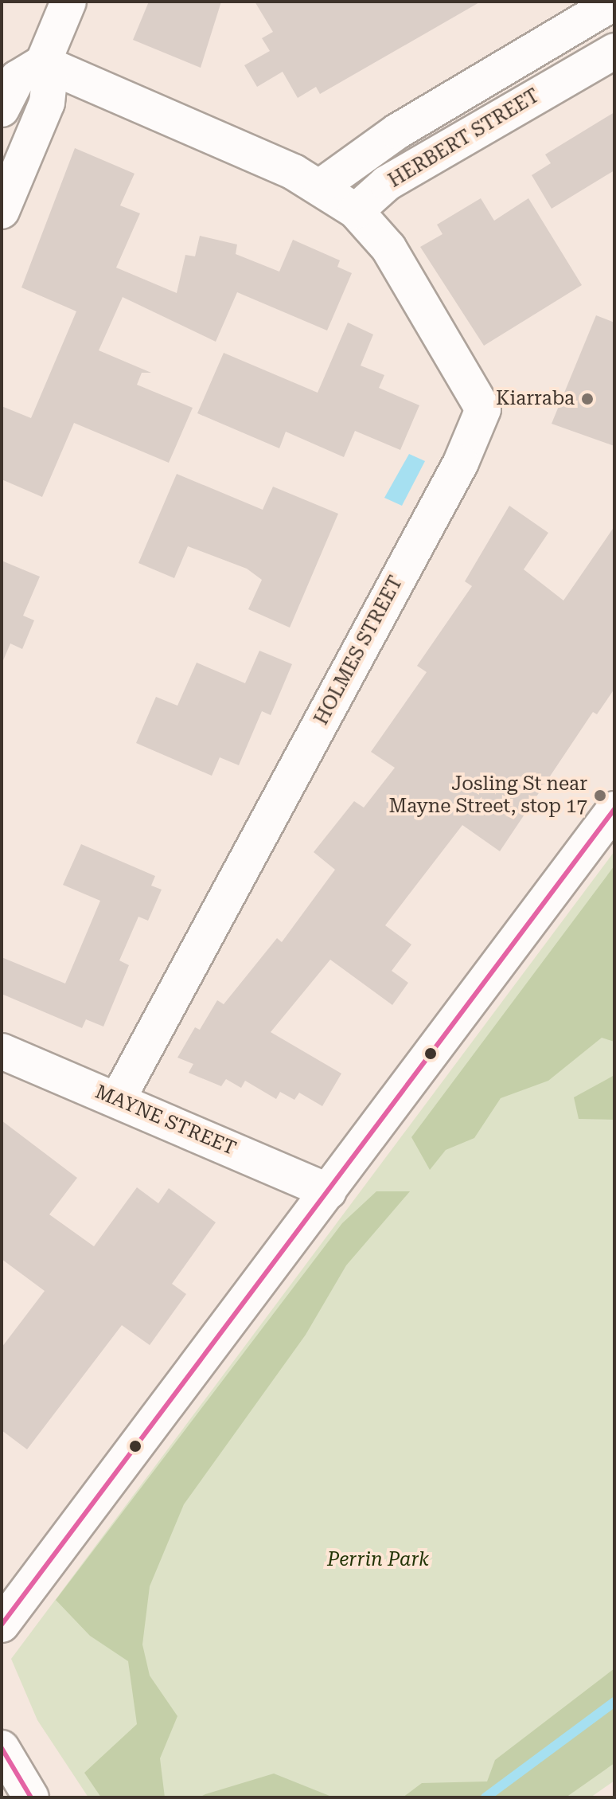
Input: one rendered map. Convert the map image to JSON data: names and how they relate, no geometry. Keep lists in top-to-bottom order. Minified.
{"streets":{"street":["HERBERT STREET","HOLMES STREET","MAYNE STREET"]},"crossings":[["HERBERT STREET","HOLMES STREET"],["HOLMES STREET","MAYNE STREET"]],"parks":["Perrin Park"],"places":["Kiarraba","Josling St near Mayne Street, stop 17"]}
